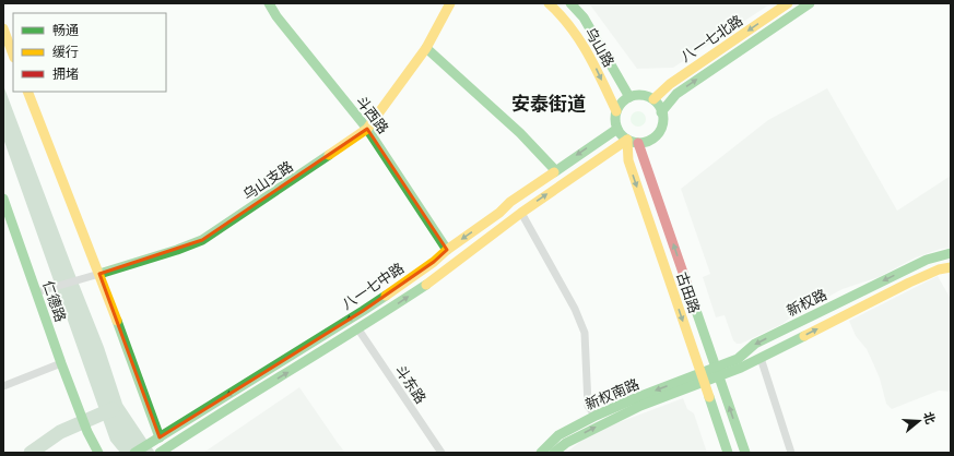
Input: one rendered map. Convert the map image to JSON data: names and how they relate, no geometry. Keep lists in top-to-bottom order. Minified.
{"streets":{"main road":["八一七北路","乌山路","斗西路","乌山支路","八一七中路","古田路","仁德路","新权路","新权南路"],"street":["斗东路"]},"crossings":[["八一七北路","乌山路"],["八一七北路","八一七中路"],["八一七北路","古田路"],["乌山路","八一七中路"],["乌山路","古田路"],["斗西路","乌山支路"],["斗西路","八一七中路"],["乌山支路","仁德路"],["八一七中路","古田路"],["八一七中路","斗东路"],["古田路","新权路"],["古田路","新权南路"],["新权路","新权南路"]],"districts":["安泰街道"],"legend":["畅通","缓行","拥堵"],"north":"right"}
